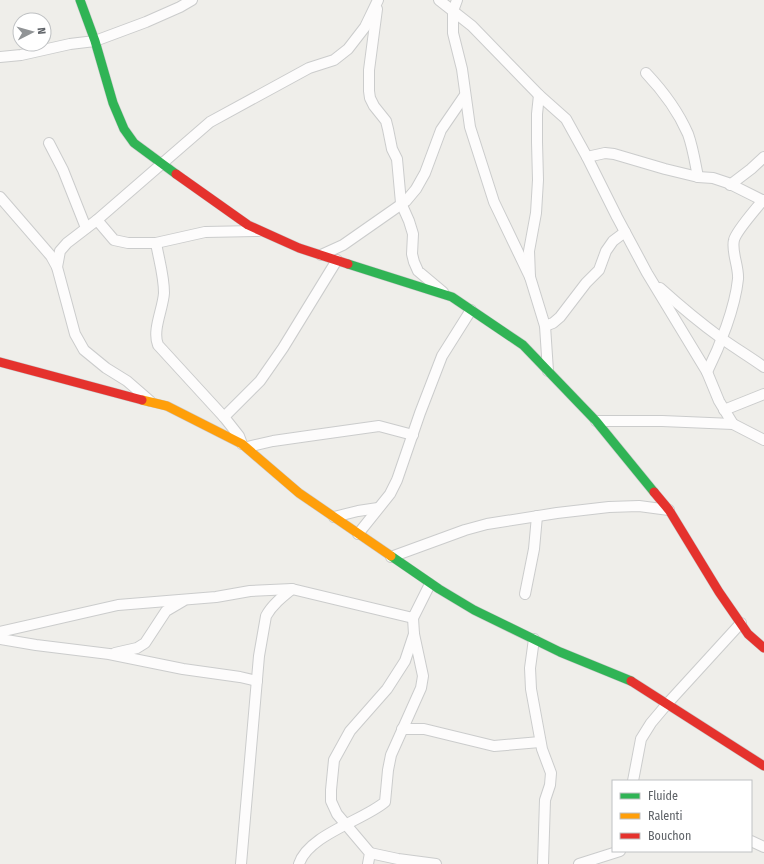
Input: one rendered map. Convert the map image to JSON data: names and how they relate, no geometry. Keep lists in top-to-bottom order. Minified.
{"legend":["Fluide","Ralenti","Bouchon"],"north":"right"}
